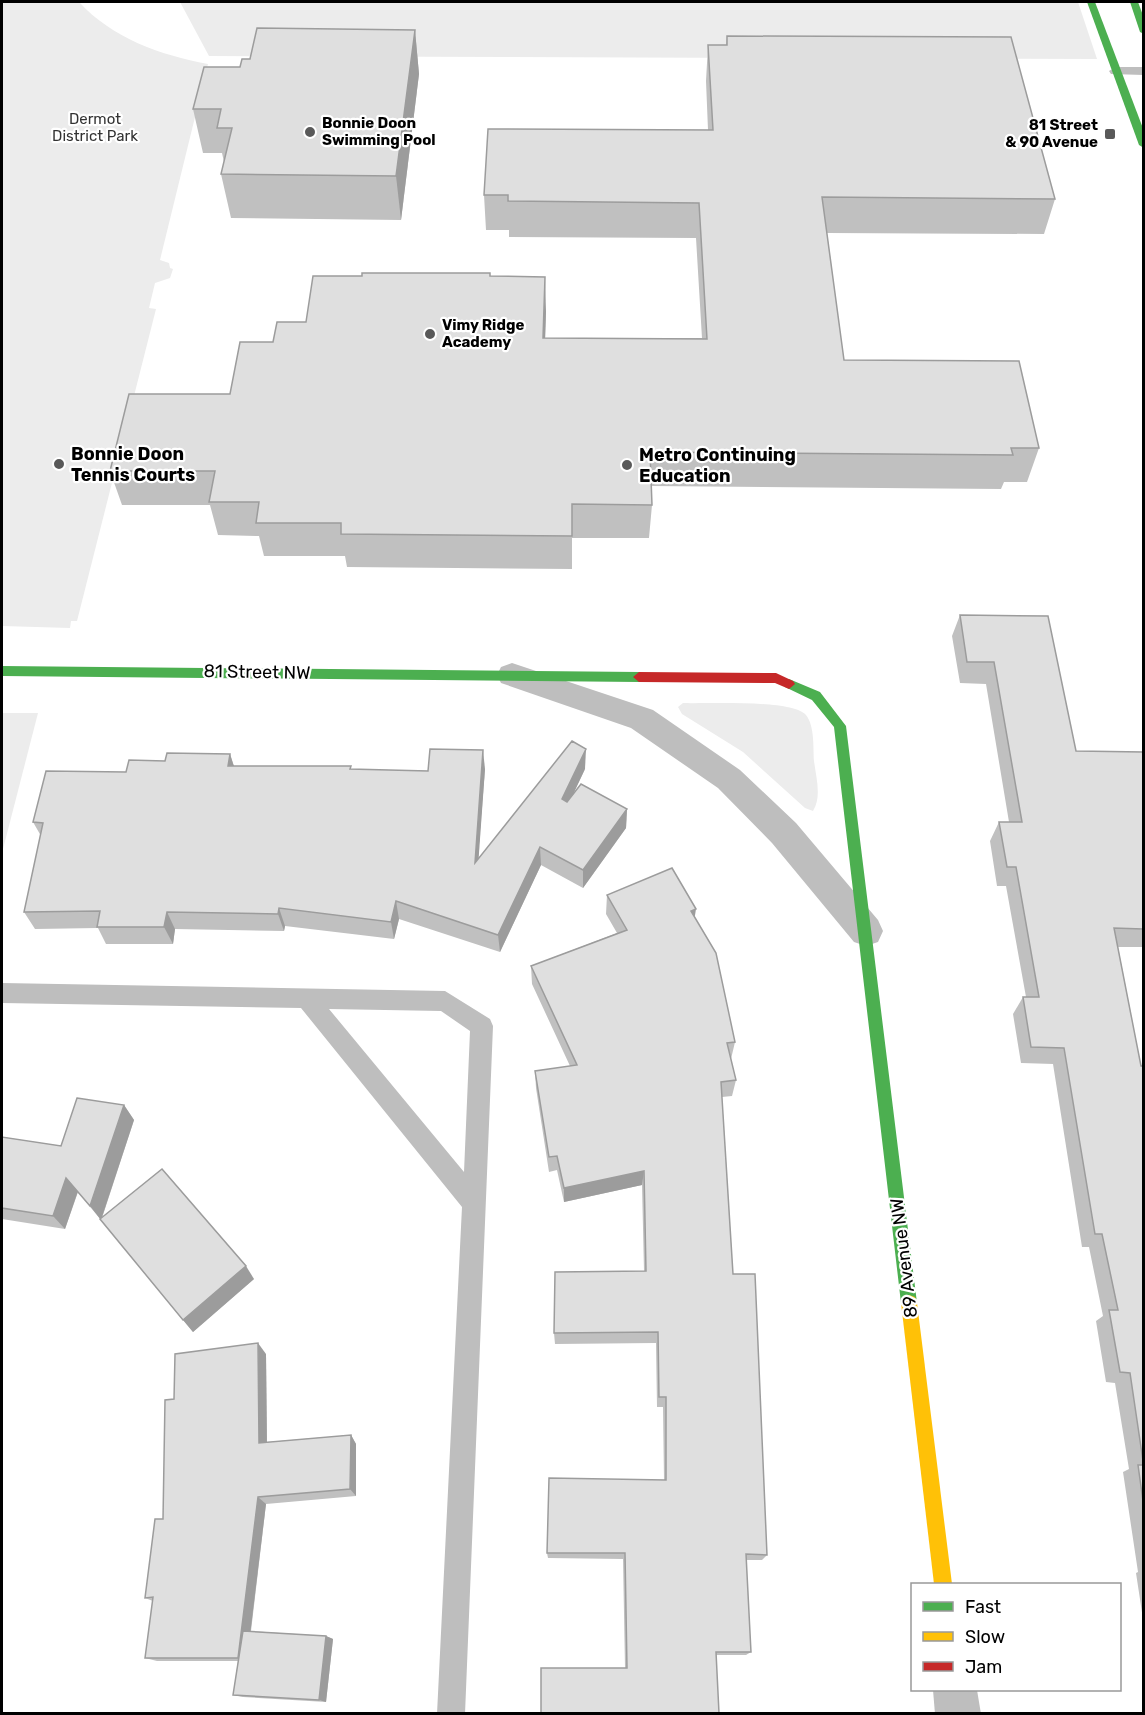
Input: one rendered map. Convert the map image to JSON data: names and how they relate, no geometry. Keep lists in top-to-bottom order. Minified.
{"streets":{"street":["81 Street NW","89 Avenue NW"]},"crossings":[["81 Street NW","89 Avenue NW"]],"parks":["Dermot District Park"],"places":{"other":["Bonnie Doon Swimming Pool","Vimy Ridge Academy","Bonnie Doon Tennis Courts","Metro Continuing Education"],"transit":["81 Street & 90 Avenue"]},"legend":["Fast","Slow","Jam"]}
